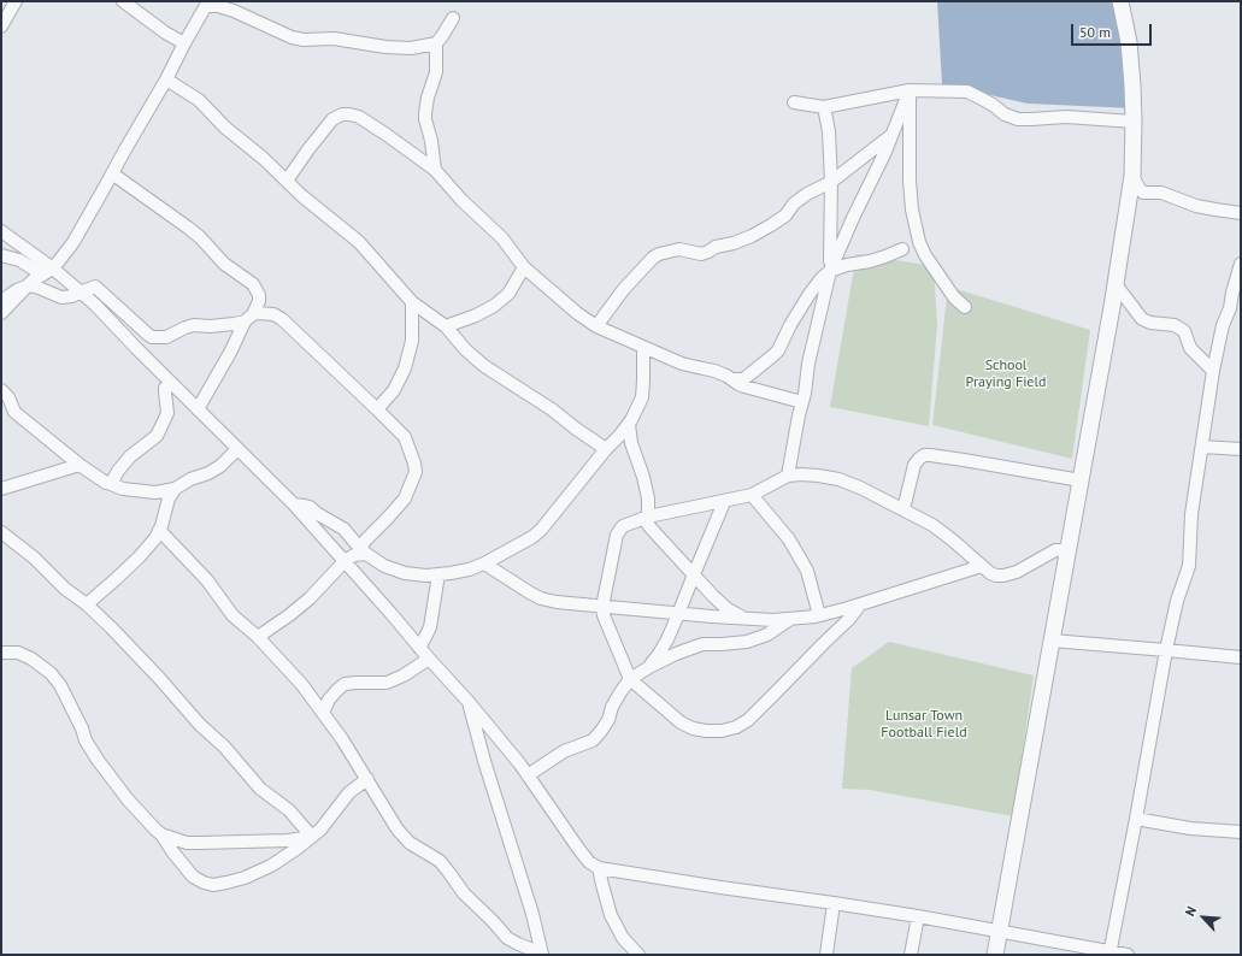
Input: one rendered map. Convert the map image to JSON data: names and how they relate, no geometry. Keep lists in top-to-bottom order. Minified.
{"parks":["School Praying Field","Lunsar Town Football Field"],"scale_bar":"50 m","north":"top left"}
